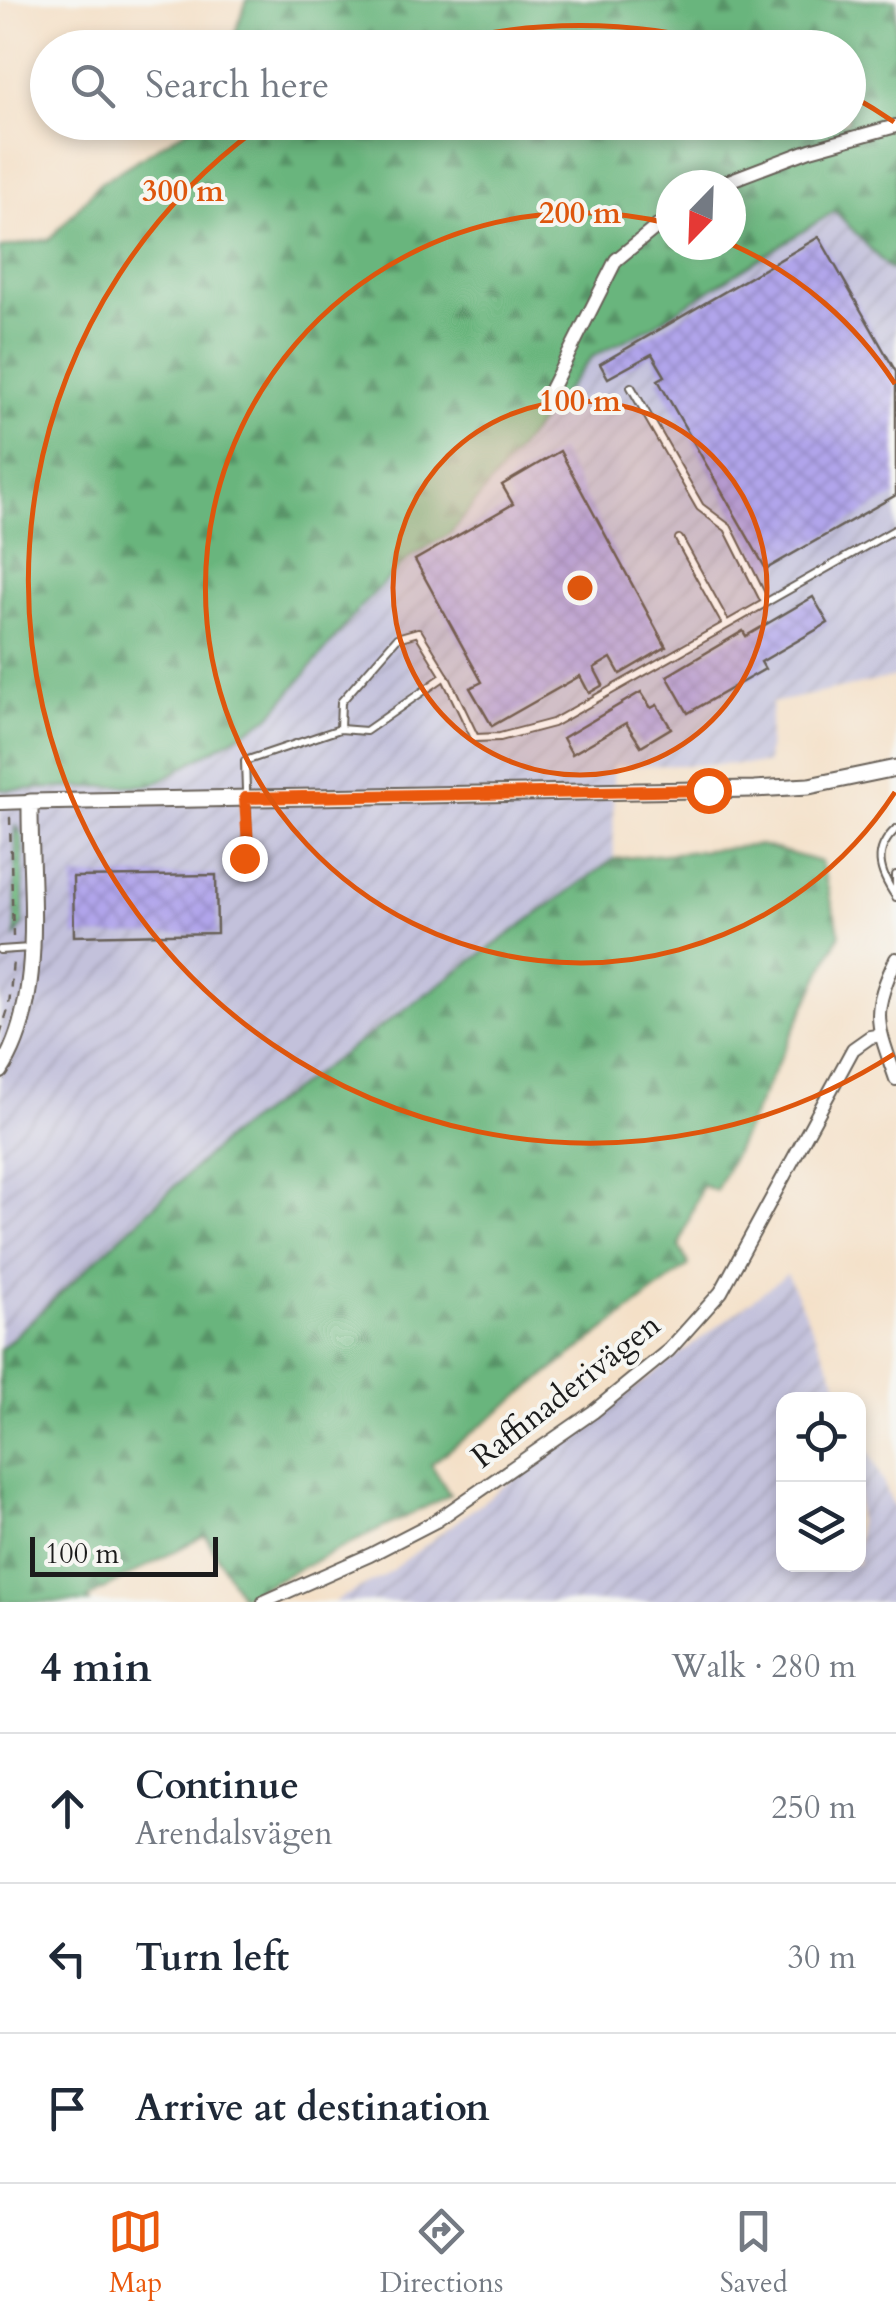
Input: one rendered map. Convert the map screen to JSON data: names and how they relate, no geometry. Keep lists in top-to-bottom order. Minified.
{"streets":{"street":["Raffinaderivägen"]},"scale_bar":"100 m","north":"bottom left","page":{"search":"Search here","scale":"100 m","heading":["4 min","Walk · 280 m"],"list":[["Continue","Arendalsvägen","250 m"],["Turn left","30 m"],"Arrive at destination"],"nav":["Map","Directions","Saved"]},"rings":["300 m","200 m","100 m"]}
